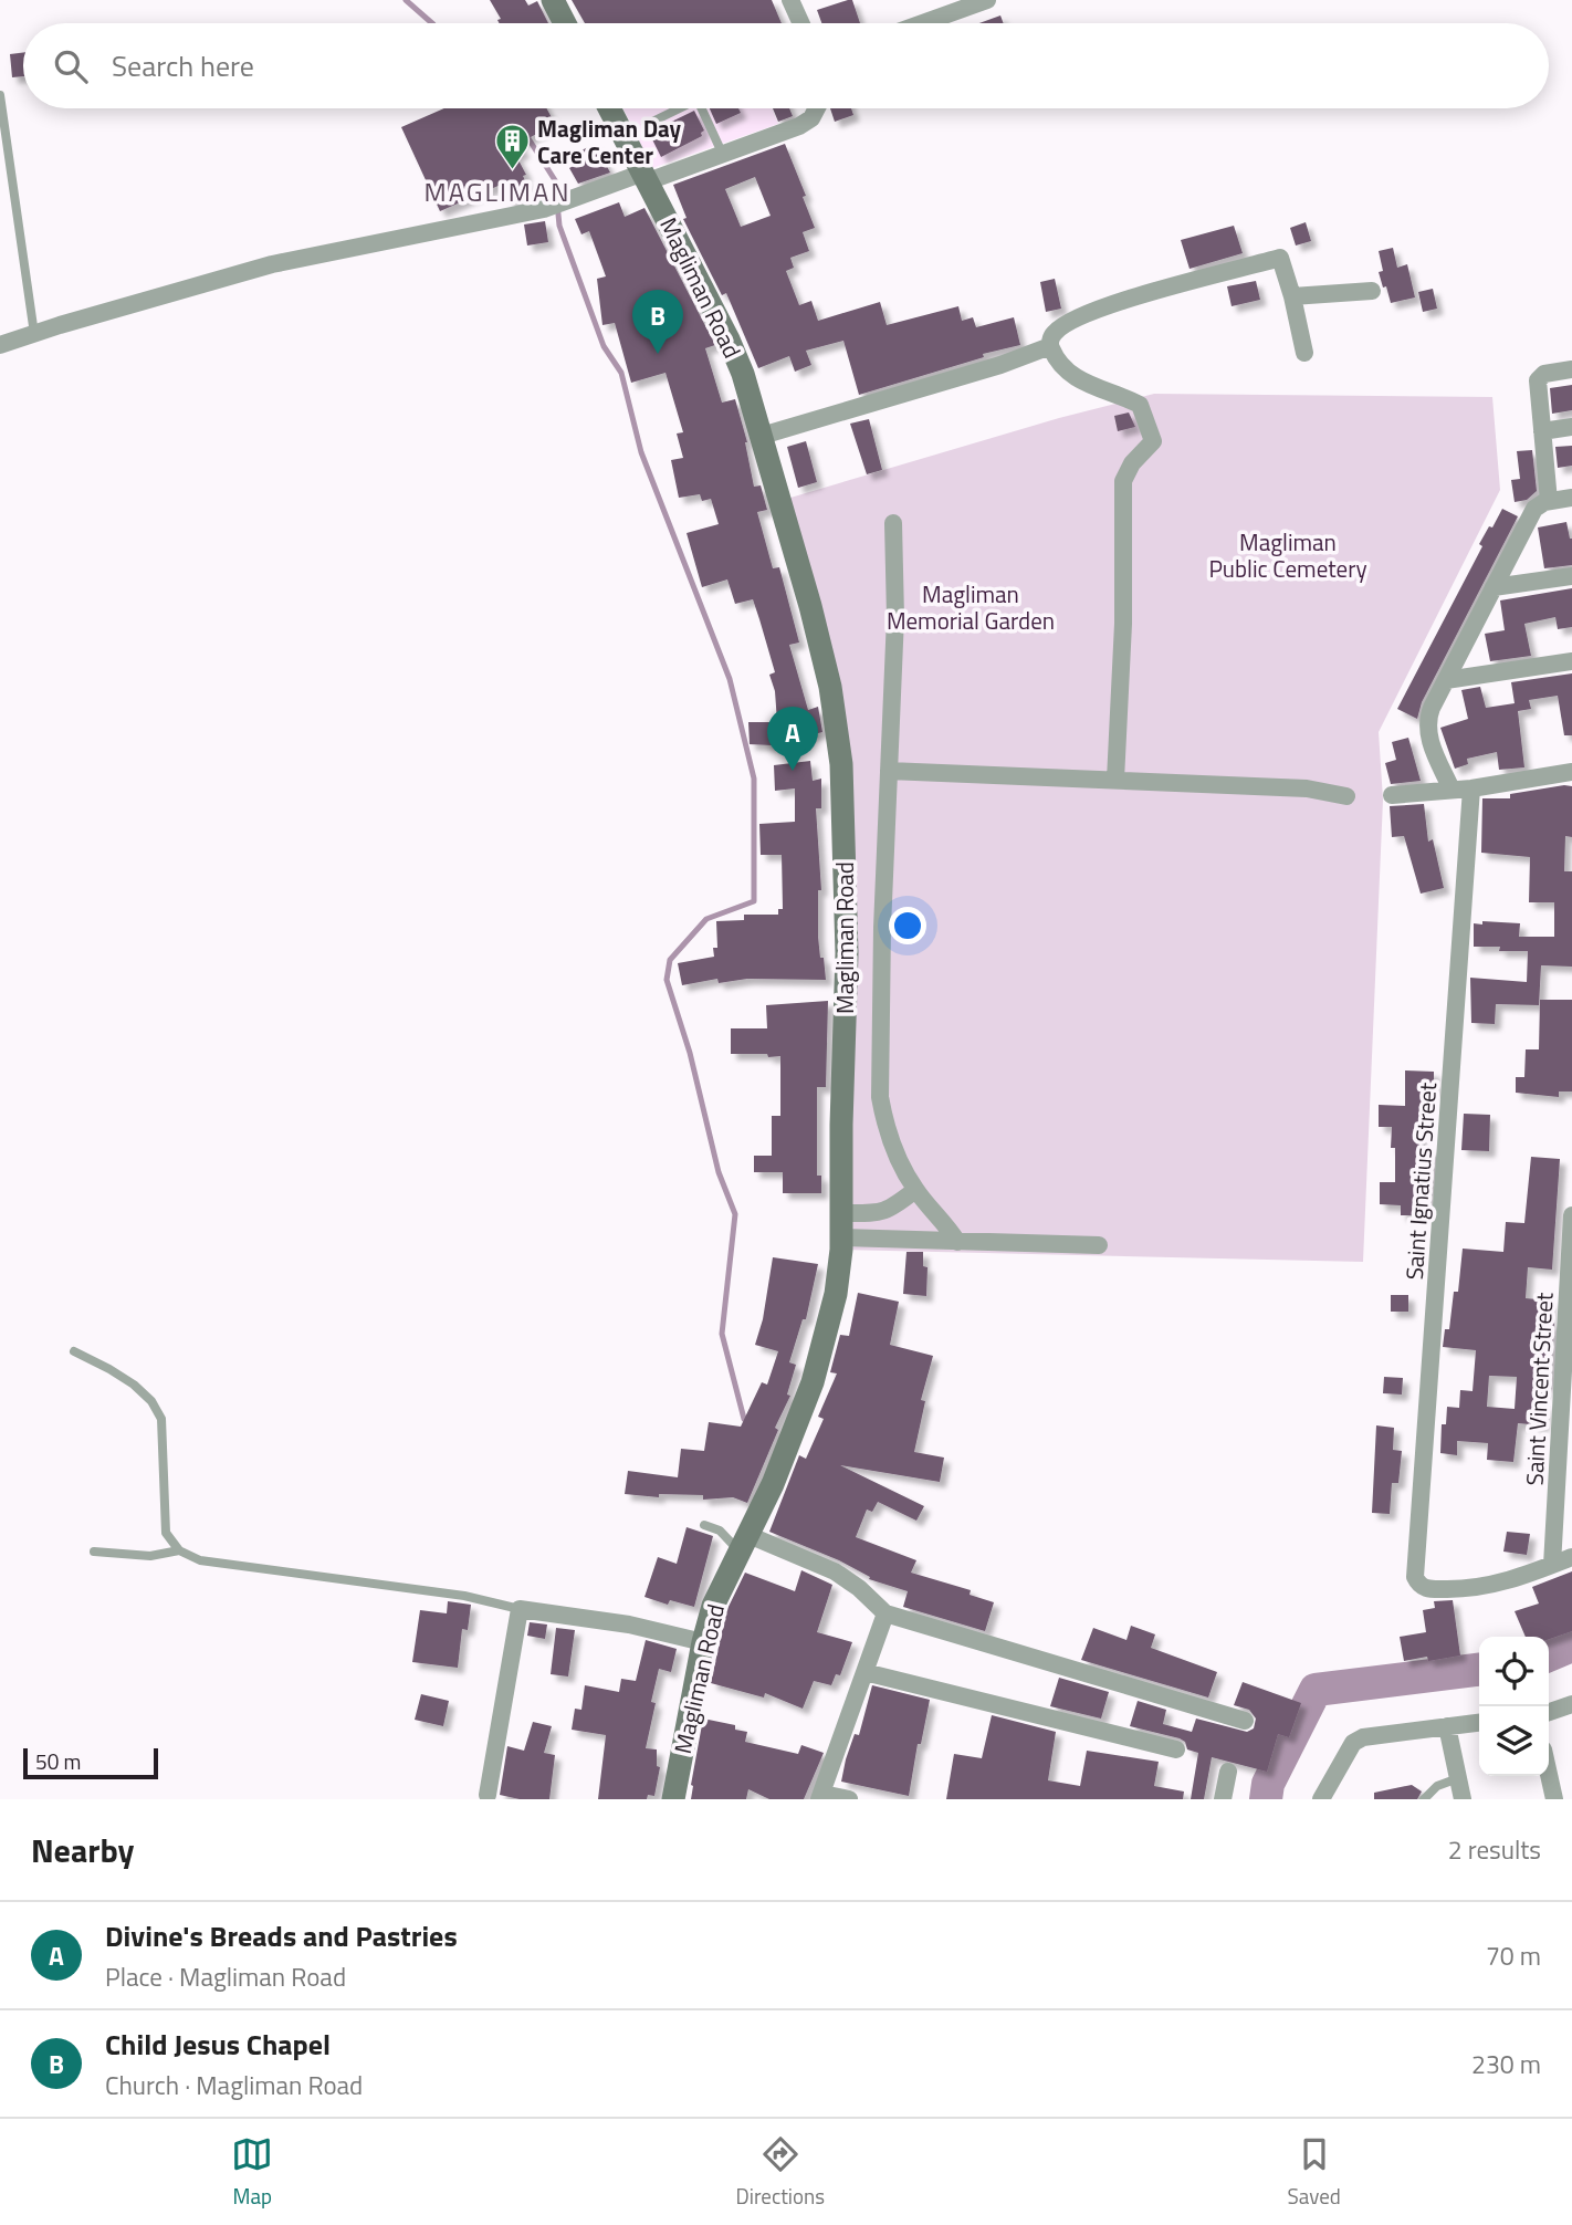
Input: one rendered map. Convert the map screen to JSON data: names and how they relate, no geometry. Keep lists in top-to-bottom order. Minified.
{"streets":{"street":["Magliman Road","Saint Ignatius Street","Saint Vincent Street"]},"crossings":[["Saint Ignatius Street","Saint Vincent Street"]],"districts":["MAGLIMAN"],"parks":["Magliman Public Cemetery","Magliman Memorial Garden"],"places":{"building":["Magliman Day Care Center"]},"scale_bar":"50 m","page":{"search":"Search here","pins":["B","A"],"scale":"50 m","heading":["Nearby","2 results"],"list":[{"mark":"A","name":"Divine's Breads and Pastries","note":"Place · Magliman Road","value":"70 m"},{"mark":"B","name":"Child Jesus Chapel","note":"Church · Magliman Road","value":"230 m"}],"nav":["Map","Directions","Saved"]}}
